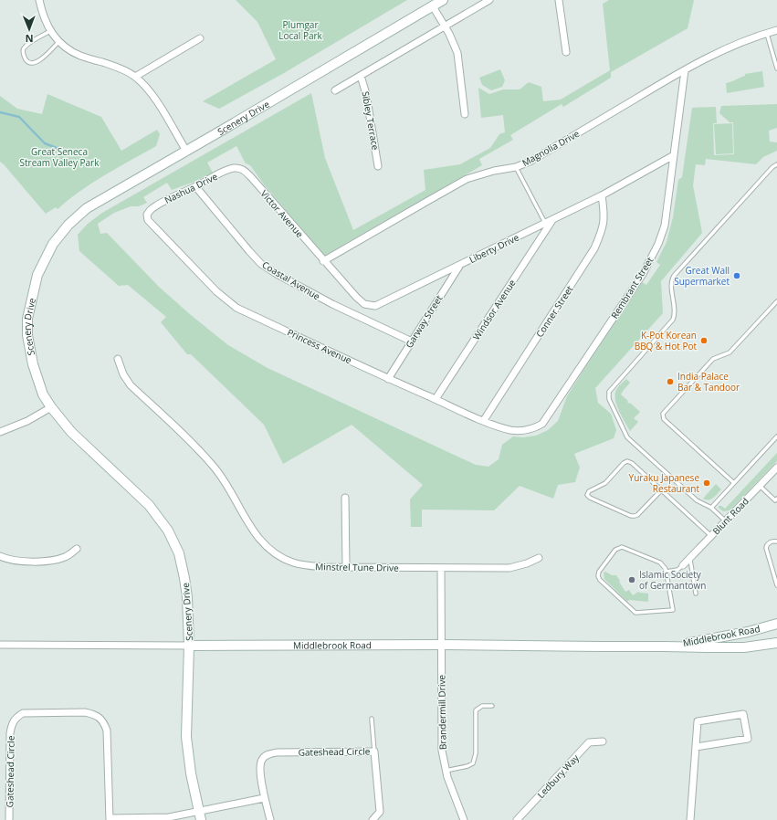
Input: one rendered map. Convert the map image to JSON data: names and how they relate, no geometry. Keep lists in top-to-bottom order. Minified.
{"streets":{"street":["Scenery Drive","Sibley Terrace","Magnolia Drive","Nashua Drive","Victor Avenue","Liberty Drive","Coastal Avenue","Rembrant Street","Windsor Avenue","Conner Street","Garway Street","Princess Avenue","Blunt Road","Minstrel Tune Drive","Middlebrook Road","Brandermill Drive","Gateshead Circle","Ledbury Way"]},"crossings":[["Scenery Drive","Middlebrook Road"],["Magnolia Drive","Victor Avenue"],["Magnolia Drive","Liberty Drive"],["Magnolia Drive","Rembrant Street"],["Nashua Drive","Victor Avenue"],["Nashua Drive","Coastal Avenue"],["Nashua Drive","Princess Avenue"],["Victor Avenue","Liberty Drive"],["Liberty Drive","Rembrant Street"],["Liberty Drive","Windsor Avenue"],["Liberty Drive","Conner Street"],["Liberty Drive","Garway Street"],["Coastal Avenue","Garway Street"],["Rembrant Street","Princess Avenue"],["Windsor Avenue","Princess Avenue"],["Conner Street","Princess Avenue"],["Garway Street","Princess Avenue"],["Minstrel Tune Drive","Brandermill Drive"],["Middlebrook Road","Brandermill Drive"]],"parks":["Plumgar Local Park","Great Seneca Stream Valley Park"],"places":["Great Wall Supermarket","K-Pot Korean BBQ & Hot Pot","India Palace Bar & Tandoor","Yuraku Japanese Restaurant","Islamic Society of Germantown"],"north":"bottom"}
